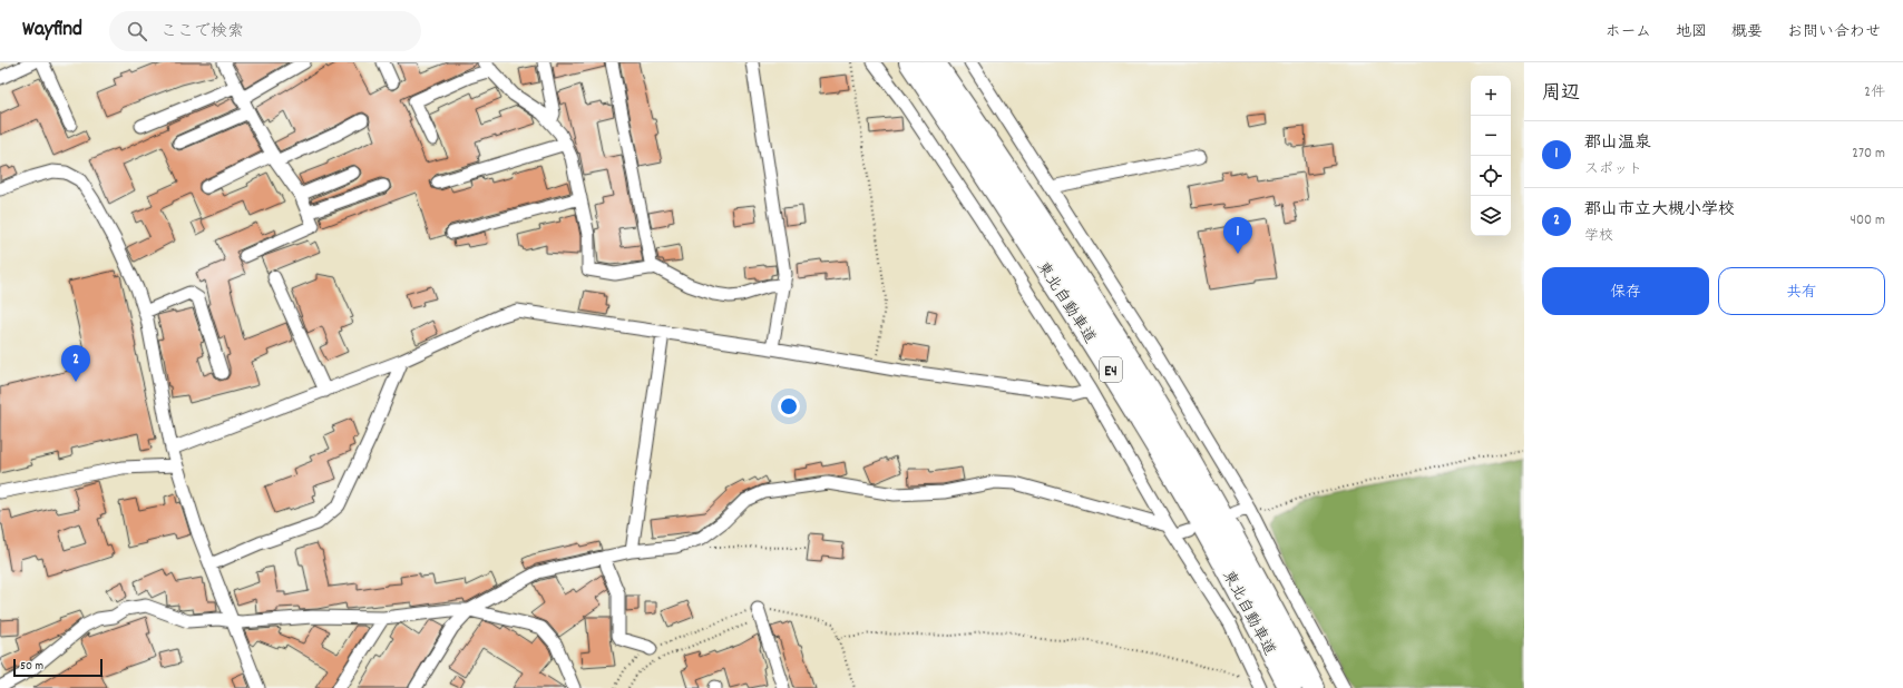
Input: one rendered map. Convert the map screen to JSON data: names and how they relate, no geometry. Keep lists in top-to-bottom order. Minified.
{"streets":{"highway":["東北自動車道","E4"]},"scale_bar":"50 m","page":{"header":"Wayfind","search":"ここで検索","nav":["ホーム","地図","概要","お問い合わせ"],"heading":["周辺","2件"],"map_buttons":["+","−"],"list":[{"mark":"1","name":"郡山温泉","note":"スポット","value":"270 m"},{"mark":"2","name":"郡山市立大槻小学校","note":"学校","value":"400 m"}],"pins":["1","2"],"buttons":["保存","共有"],"scale":"50 m"}}
